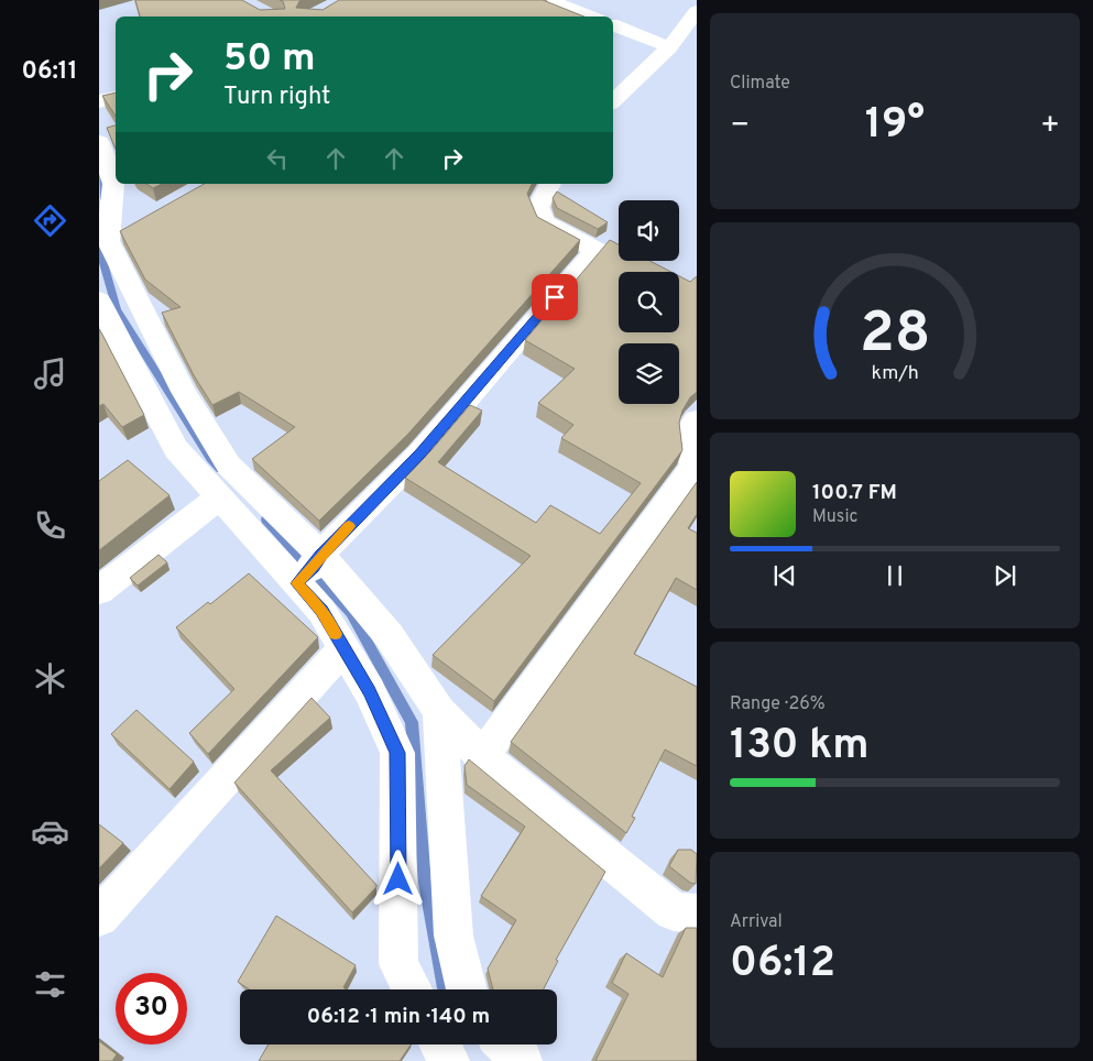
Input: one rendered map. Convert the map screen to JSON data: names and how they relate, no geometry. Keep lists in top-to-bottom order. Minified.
{"page":{"tabs":"06:11","tile":["Climate",["Range · 26%","130 km"],["Arrival","06:12"]],"turn":["50 m","Turn right"],"heat":["−","19°","+"],"song":["100.7 FM","Music"],"limit":"30","trip":"06:12 · 1 min · 140 m","gauge":["28","km/h"]}}
